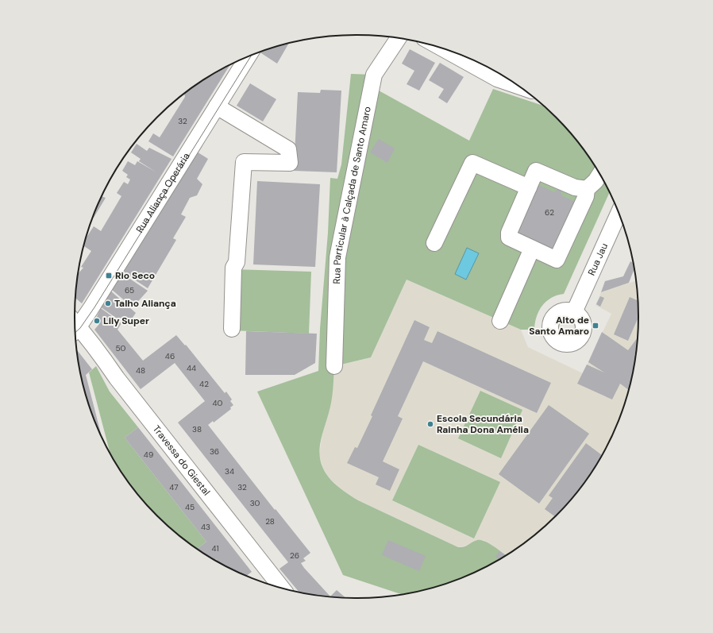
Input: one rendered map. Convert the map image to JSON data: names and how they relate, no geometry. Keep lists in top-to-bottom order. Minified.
{"streets":{"street":["Rua Aliança Operária","Rua Particular à Calçada de Santo Amaro","Rua Jau","Travessa do Giestal"]},"places":{"transit":["Rio Seco","Alto de Santo Amaro"],"other":["Talho Aliança","Lily Super","Escola Secundária Rainha Dona Amélia"]},"house_numbers":["32","62","65","50","46","44","48","42","40","38","36","49","34","47","32","30","45","28","43","41","26"]}
